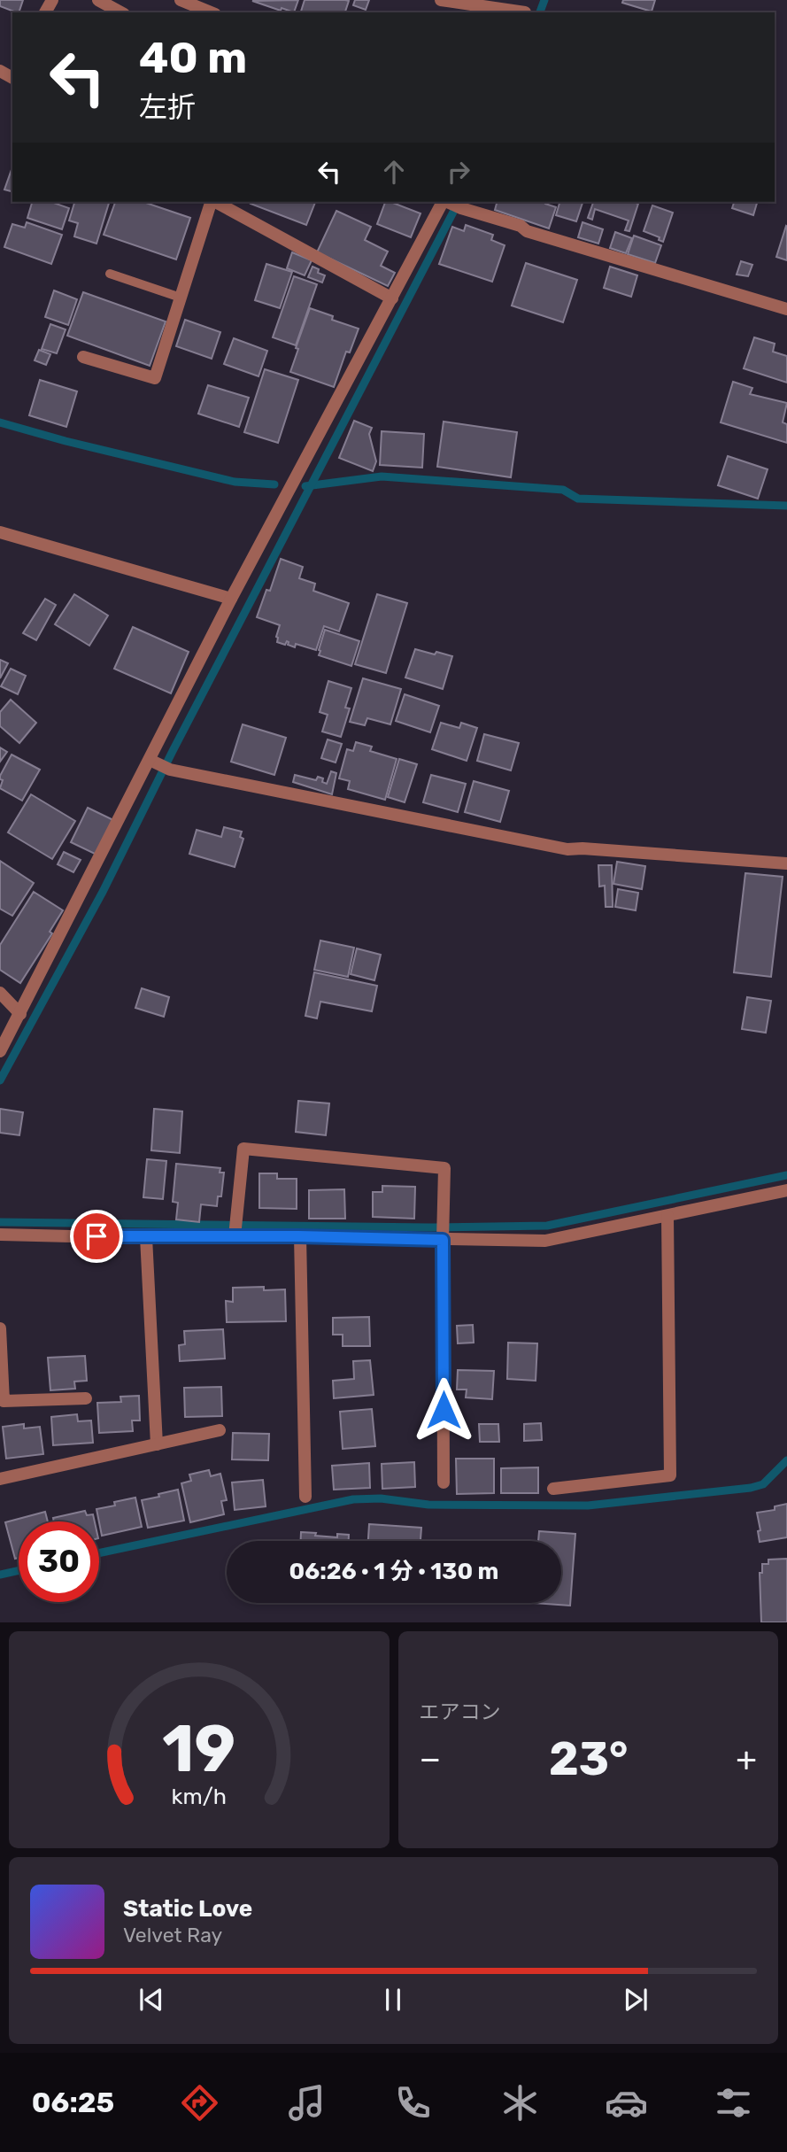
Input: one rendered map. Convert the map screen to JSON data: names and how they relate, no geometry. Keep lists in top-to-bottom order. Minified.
{"page":{"turn":["40 m","左折"],"limit":"30","trip":"06:26 · 1 分 · 130 m","tile":"エアコン","heat":["−","23°","+"],"song":["Static Love","Velvet Ray"],"tabs":"06:25","gauge":["19","km/h"]}}
